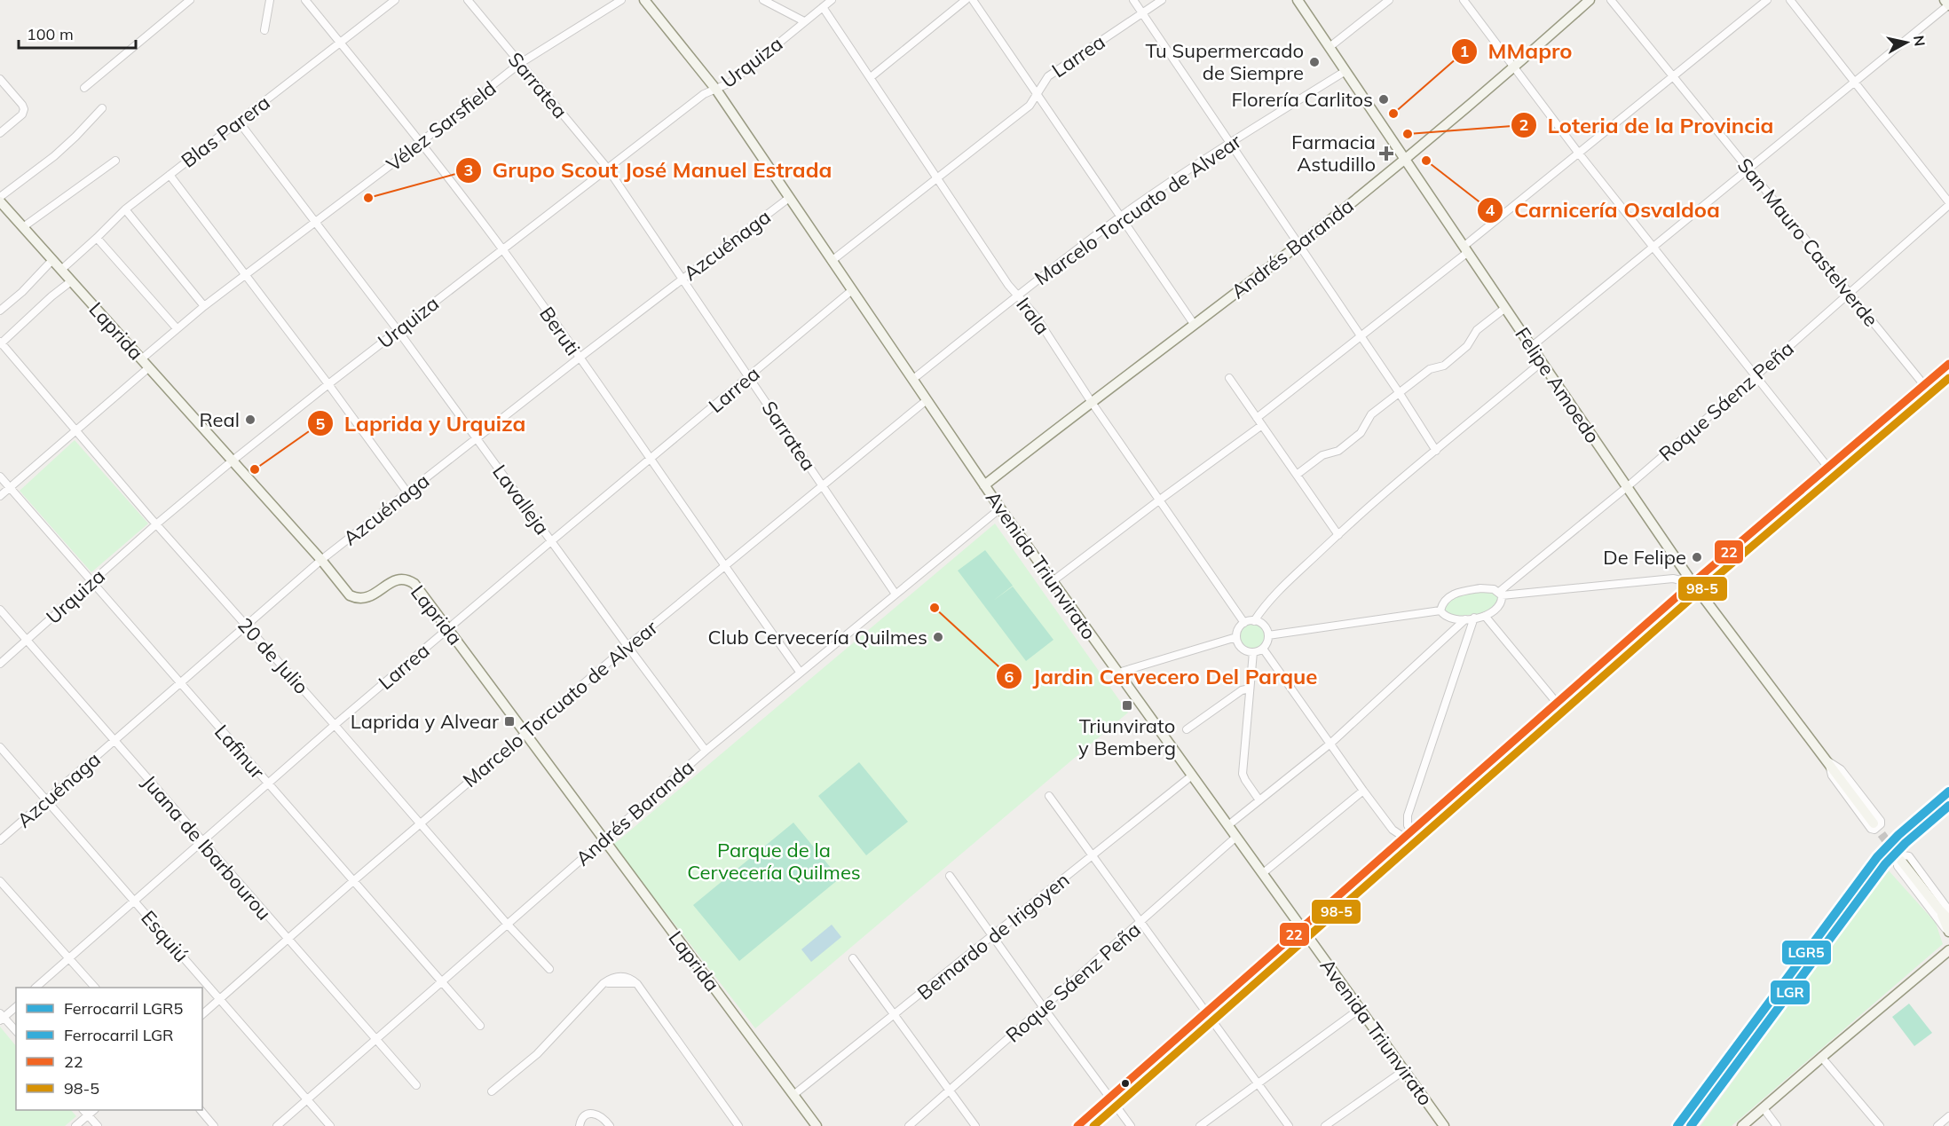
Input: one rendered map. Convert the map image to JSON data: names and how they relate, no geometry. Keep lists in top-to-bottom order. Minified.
{"streets":{"main road":["Andrés Baranda","Laprida","Felipe Amoedo","Avenida Triunvirato"],"street":["Larrea","Urquiza","Sarratea","Vélez Sarsfield","Blas Parera","Marcelo Torcuato de Alvear","San Mauro Castelverde","Azcuénaga","Irala","Beruti","Roque Sáenz Peña","Lavalleja","20 de Julio","Lafinur","Juana de Ibarbourou","Esquiú","Bernardo de Irigoyen"]},"crossings":[["Larrea","Sarratea"],["Larrea","Irala"],["Larrea","Laprida"],["Larrea","Beruti"],["Larrea","Lavalleja"],["Larrea","Avenida Triunvirato"],["Larrea","20 de Julio"],["Larrea","Lafinur"],["Larrea","Juana de Ibarbourou"],["Larrea","Esquiú"],["Urquiza","Sarratea"],["Urquiza","Irala"],["Urquiza","Laprida"],["Urquiza","Beruti"],["Urquiza","Lavalleja"],["Urquiza","Avenida Triunvirato"],["Urquiza","20 de Julio"],["Urquiza","Lafinur"],["Urquiza","Juana de Ibarbourou"],["Sarratea","Vélez Sarsfield"],["Sarratea","Marcelo Torcuato de Alvear"],["Sarratea","Azcuénaga"],["Sarratea","Andrés Baranda"],["Vélez Sarsfield","Laprida"],["Vélez Sarsfield","Beruti"],["Vélez Sarsfield","Lavalleja"],["Blas Parera","Laprida"],["Blas Parera","Beruti"],["Blas Parera","Lavalleja"],["Marcelo Torcuato de Alvear","Irala"],["Marcelo Torcuato de Alvear","Laprida"],["Marcelo Torcuato de Alvear","Beruti"],["Marcelo Torcuato de Alvear","Felipe Amoedo"],["Marcelo Torcuato de Alvear","Lavalleja"],["Marcelo Torcuato de Alvear","Avenida Triunvirato"],["Marcelo Torcuato de Alvear","20 de Julio"],["Marcelo Torcuato de Alvear","Lafinur"],["Marcelo Torcuato de Alvear","Juana de Ibarbourou"],["Marcelo Torcuato de Alvear","Esquiú"],["San Mauro Castelverde","Roque Sáenz Peña"],["Azcuénaga","Laprida"],["Azcuénaga","Beruti"],["Azcuénaga","Lavalleja"],["Azcuénaga","Avenida Triunvirato"],["Azcuénaga","20 de Julio"],["Azcuénaga","Lafinur"],["Azcuénaga","Juana de Ibarbourou"],["Azcuénaga","Esquiú"],["Andrés Baranda","Irala"],["Andrés Baranda","Laprida"],["Andrés Baranda","Beruti"],["Andrés Baranda","Felipe Amoedo"],["Andrés Baranda","Lavalleja"],["Andrés Baranda","Avenida Triunvirato"],["Andrés Baranda","20 de Julio"],["Andrés Baranda","Lafinur"],["Andrés Baranda","Juana de Ibarbourou"],["Andrés Baranda","Esquiú"],["Laprida","Bernardo de Irigoyen"],["Felipe Amoedo","Roque Sáenz Peña"],["Roque Sáenz Peña","Avenida Triunvirato"],["Avenida Triunvirato","Bernardo de Irigoyen"]],"parks":["Parque de la Cervecería Quilmes"],"places":{"other":["Tu Supermercado de Siempre","Florería Carlitos","MMapro","Loteria de la Provincia","Carnicería Osvaldoa","Grupo Scout José Manuel Estrada","Real","Laprida y Urquiza","De Felipe","Jardin Cervecero Del Parque","Club Cervecería Quilmes"],"health":["Farmacia Astudillo"],"transit":["Triunvirato y Bemberg","Laprida y Alvear"]},"lines":["transit line 22","transit line 98-5","rail line LGR5","rail line LGR"],"legend":["Ferrocarril LGR5","Ferrocarril LGR","22","98-5"],"scale_bar":"100 m","north":"right"}
